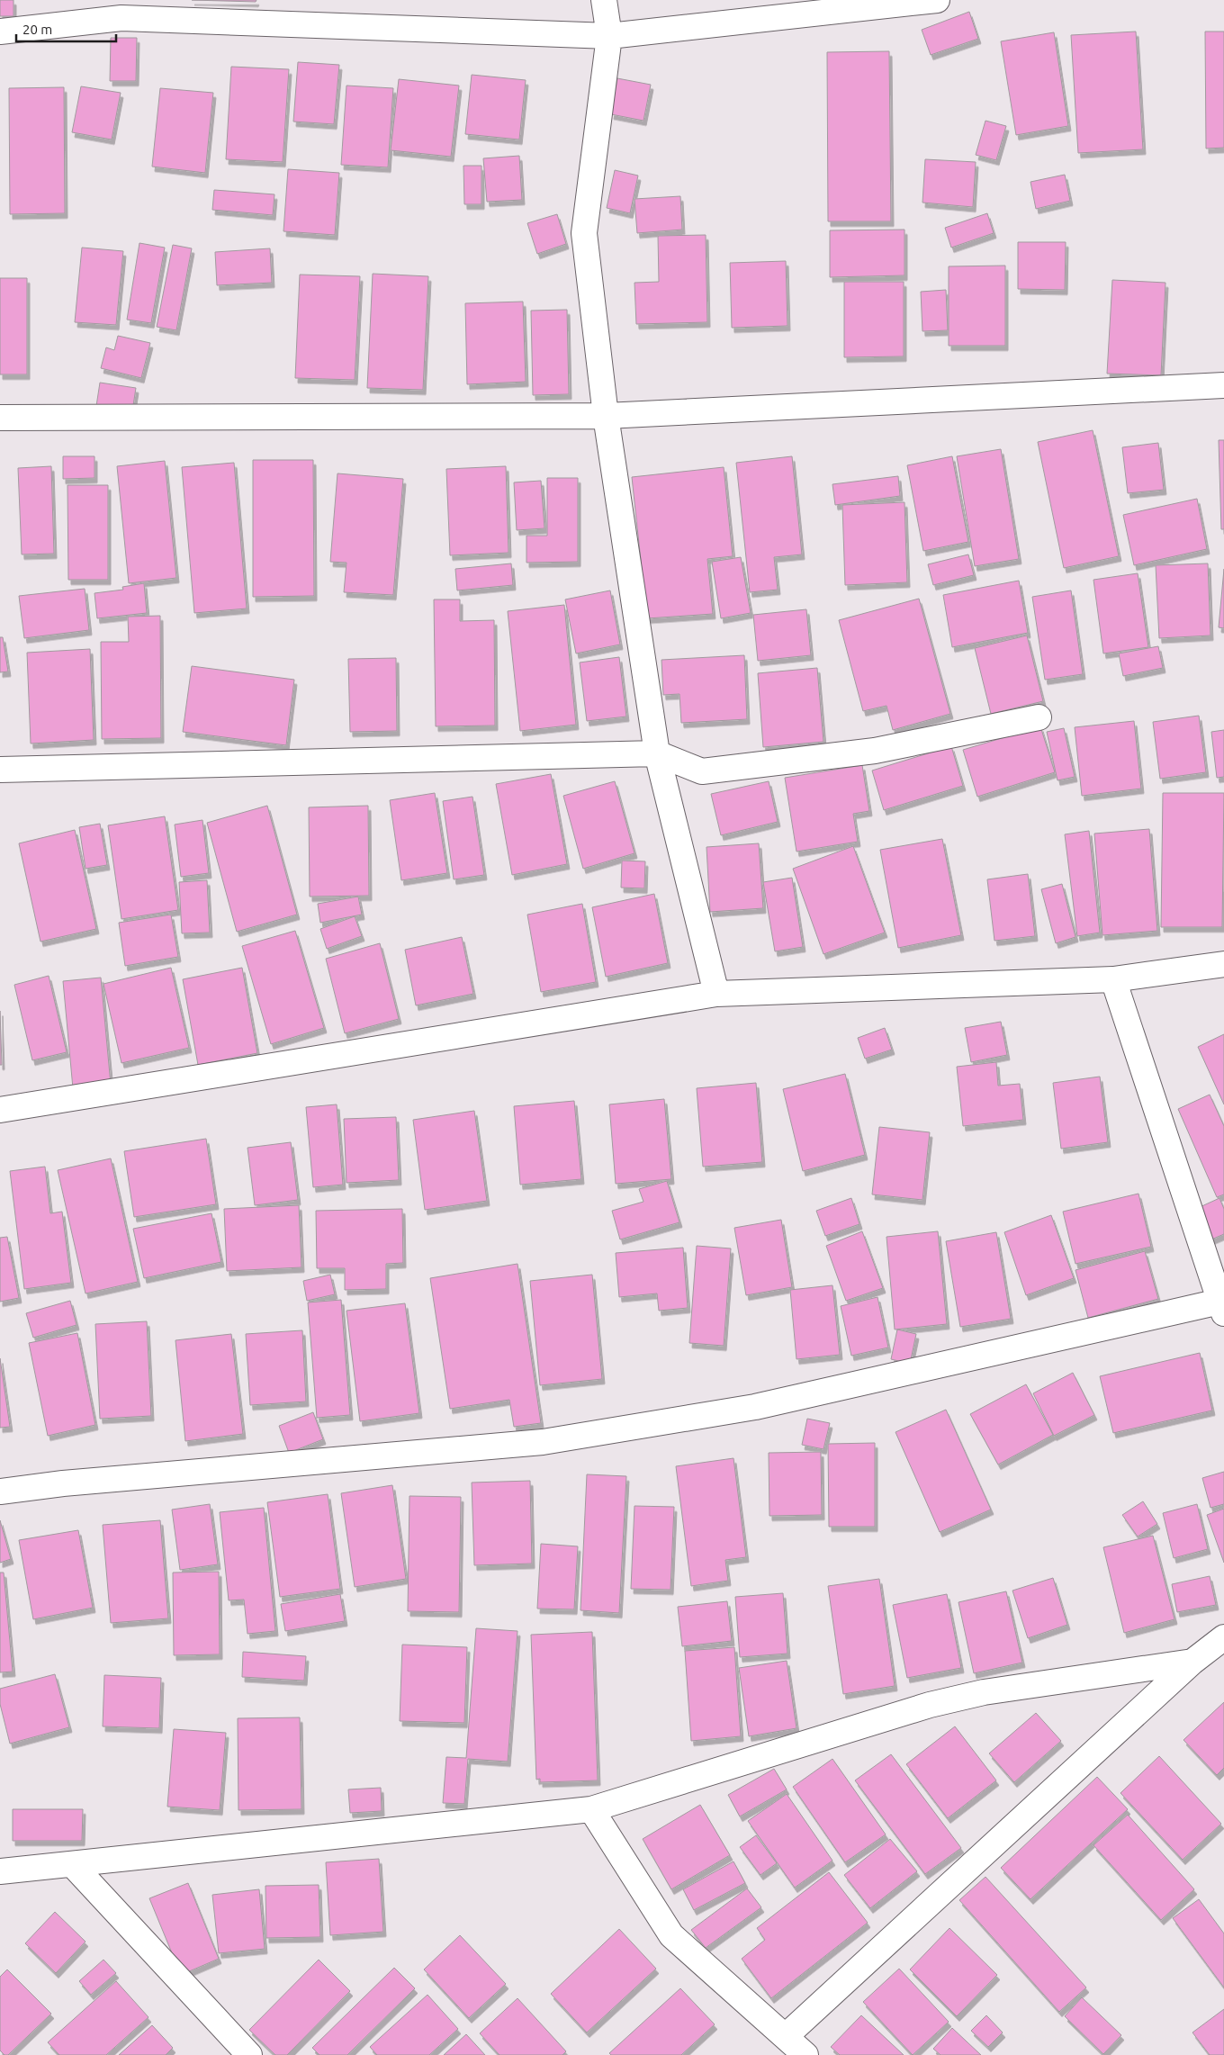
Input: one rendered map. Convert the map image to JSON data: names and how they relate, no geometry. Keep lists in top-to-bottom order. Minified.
{"scale_bar":"20 m"}
